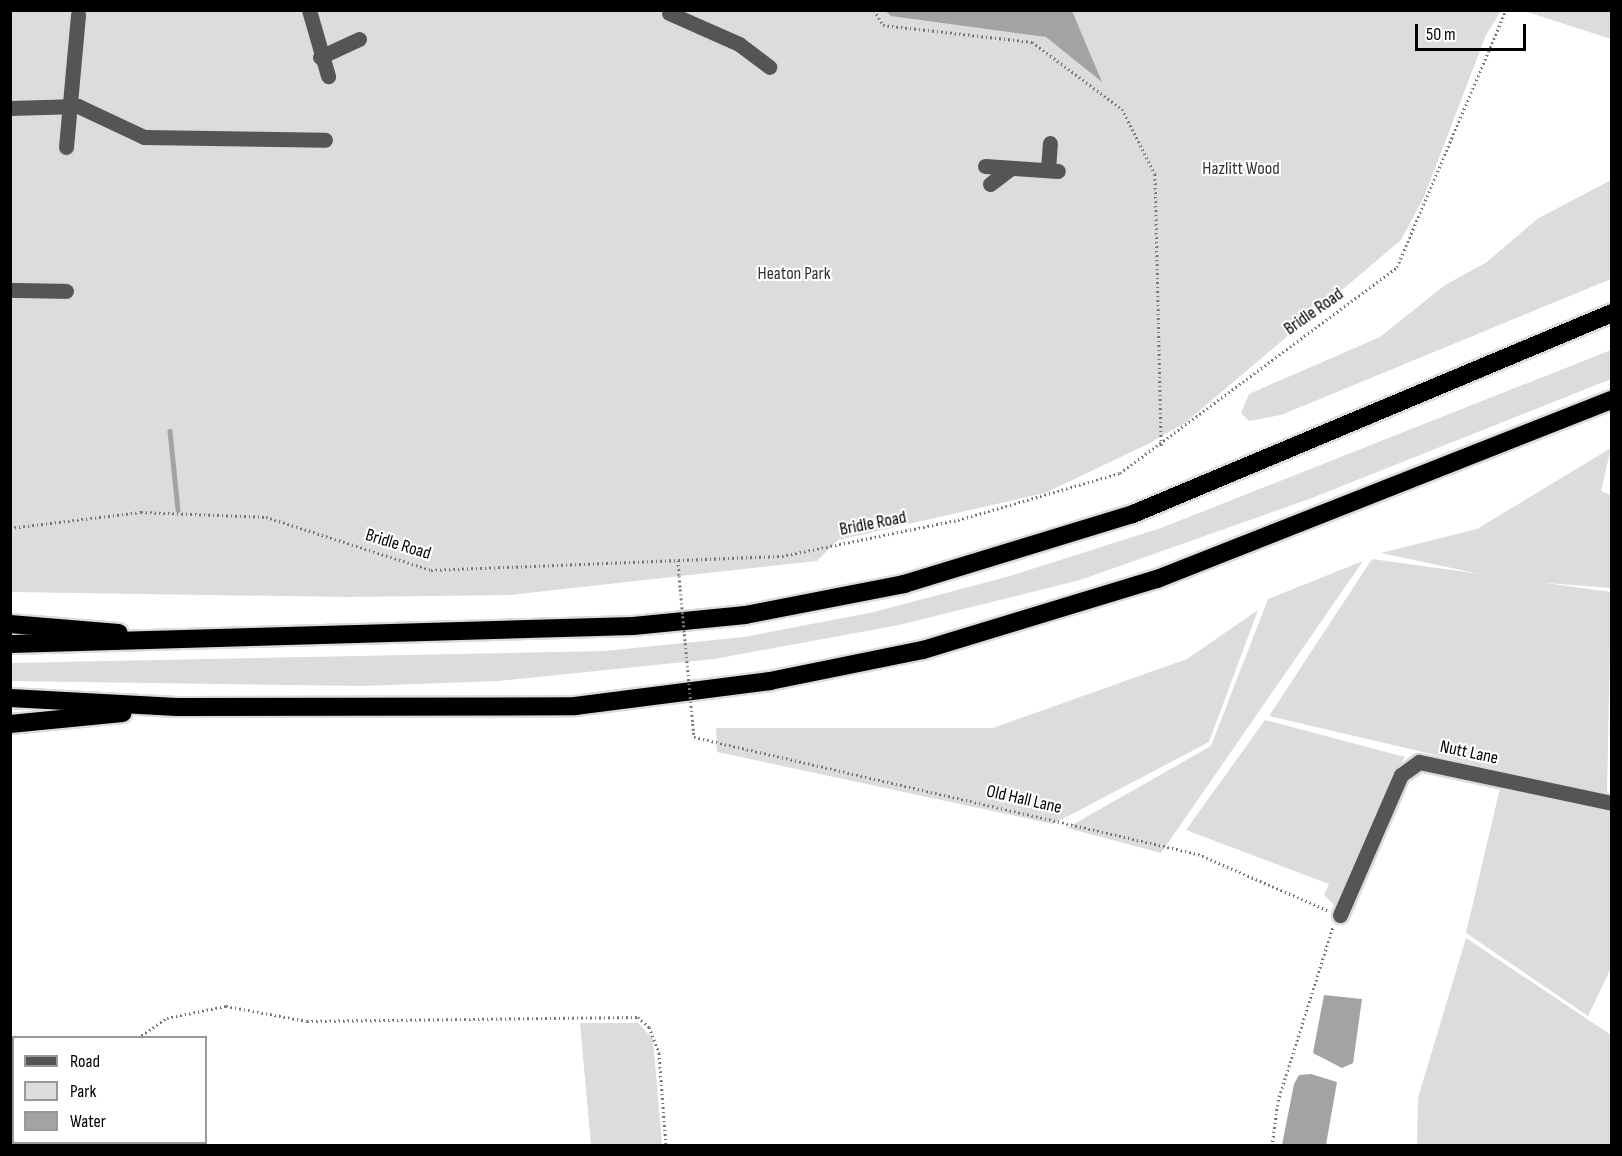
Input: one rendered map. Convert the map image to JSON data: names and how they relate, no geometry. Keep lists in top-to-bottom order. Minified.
{"streets":{"street":["Nutt Lane"],"path":["Bridle Road","Old Hall Lane"]},"crossings":[["Bridle Road","Old Hall Lane"],["Nutt Lane","Old Hall Lane"]],"parks":["Hazlitt Wood","Heaton Park"],"legend":["Road","Park","Water"],"scale_bar":"50 m"}
